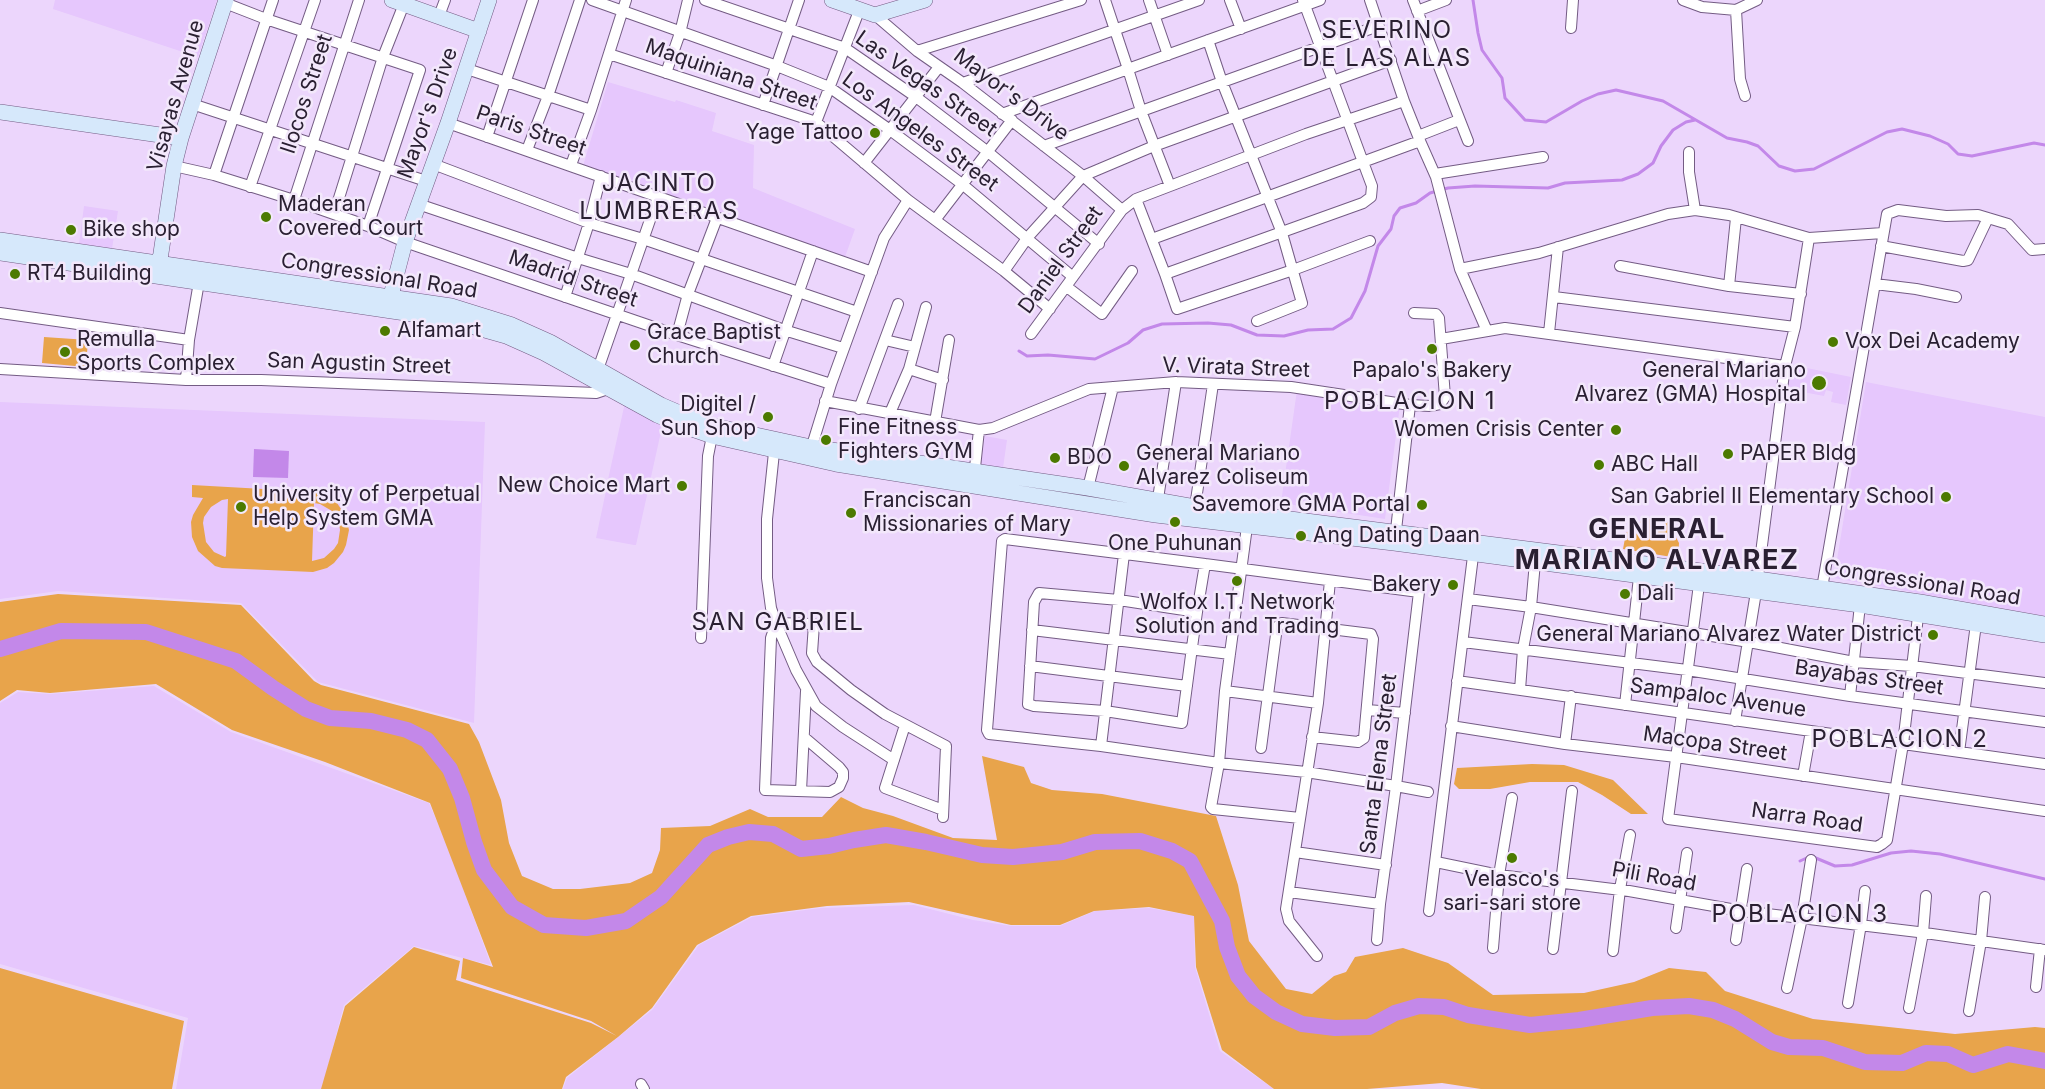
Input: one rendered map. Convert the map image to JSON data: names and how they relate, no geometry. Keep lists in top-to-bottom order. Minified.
{"streets":{"main road":["Mayor's Drive","Visayas Avenue","Congressional Road"],"street":["Maquiniana Street","Las Vegas Street","Ilocos Street","Paris Street","Los Angeles Street","Daniel Street","Madrid Street","San Agustin Street","V. Virata Street","Bayabas Street","Sampaloc Avenue","Macopa Street","Santa Elena Street","Narra Road","Pili Road"]},"crossings":[["Maquiniana Street","Daniel Street"],["Las Vegas Street","Daniel Street"],["Mayor's Drive","Paris Street"],["Mayor's Drive","Daniel Street"],["Mayor's Drive","Congressional Road"],["Mayor's Drive","Madrid Street"],["Visayas Avenue","Congressional Road"],["Los Angeles Street","Daniel Street"],["Congressional Road","San Agustin Street"],["Macopa Street","Narra Road"]],"districts":["SEVERINO DE LAS ALAS","JACINTO LUMBRERAS","POBLACION 1","GENERAL MARIANO ALVAREZ","SAN GABRIEL","POBLACION 2","POBLACION 3"],"places":["Yage Tattoo","Maderan Covered Court","Bike shop","RT4 Building","Alfamart","Vox Dei Academy","Grace Baptist Church","Papalo's Bakery","Remulla Sports Complex","General Mariano Alvarez (GMA) Hospital","Digitel / Sun Shop","Women Crisis Center","Fine Fitness Fighters GYM","PAPER Bldg","BDO","ABC Hall","General Mariano Alvarez Coliseum","New Choice Mart","San Gabriel II Elementary School","Savemore GMA Portal","University of Perpetual Help System GMA","Franciscan Missionaries of Mary","One Puhunan","Ang Dating Daan","Wolfox I.T. Network Solution and Trading","Bakery","Dali","General Mariano Alvarez Water District","Velasco's sari-sari store"]}
